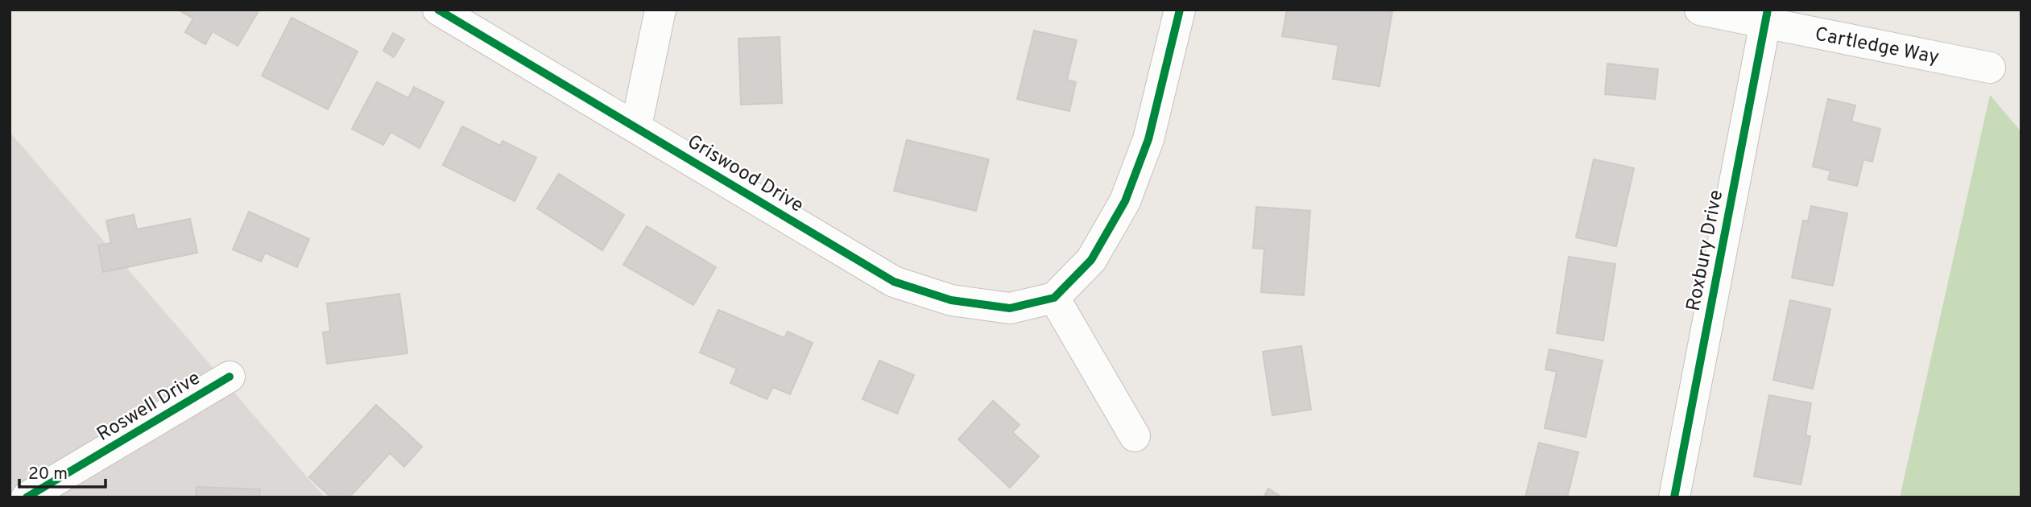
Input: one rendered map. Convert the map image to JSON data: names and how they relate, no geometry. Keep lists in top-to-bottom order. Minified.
{"streets":{"street":["Cartledge Way","Griswood Drive","Roxbury Drive","Roswell Drive"]},"crossings":[["Cartledge Way","Roxbury Drive"]],"scale_bar":"20 m"}
